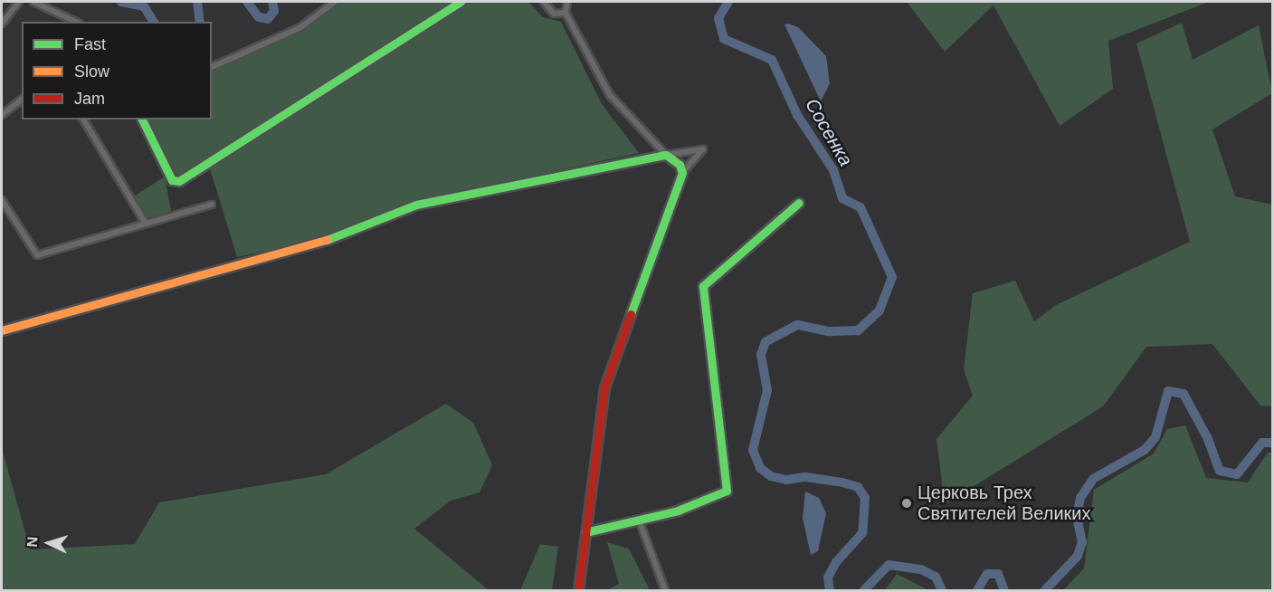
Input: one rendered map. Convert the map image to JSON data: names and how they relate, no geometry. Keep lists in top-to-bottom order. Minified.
{"water":["Сосенка"],"places":["Церковь Трех Святителей Великих"],"legend":["Fast","Slow","Jam"],"north":"left"}
